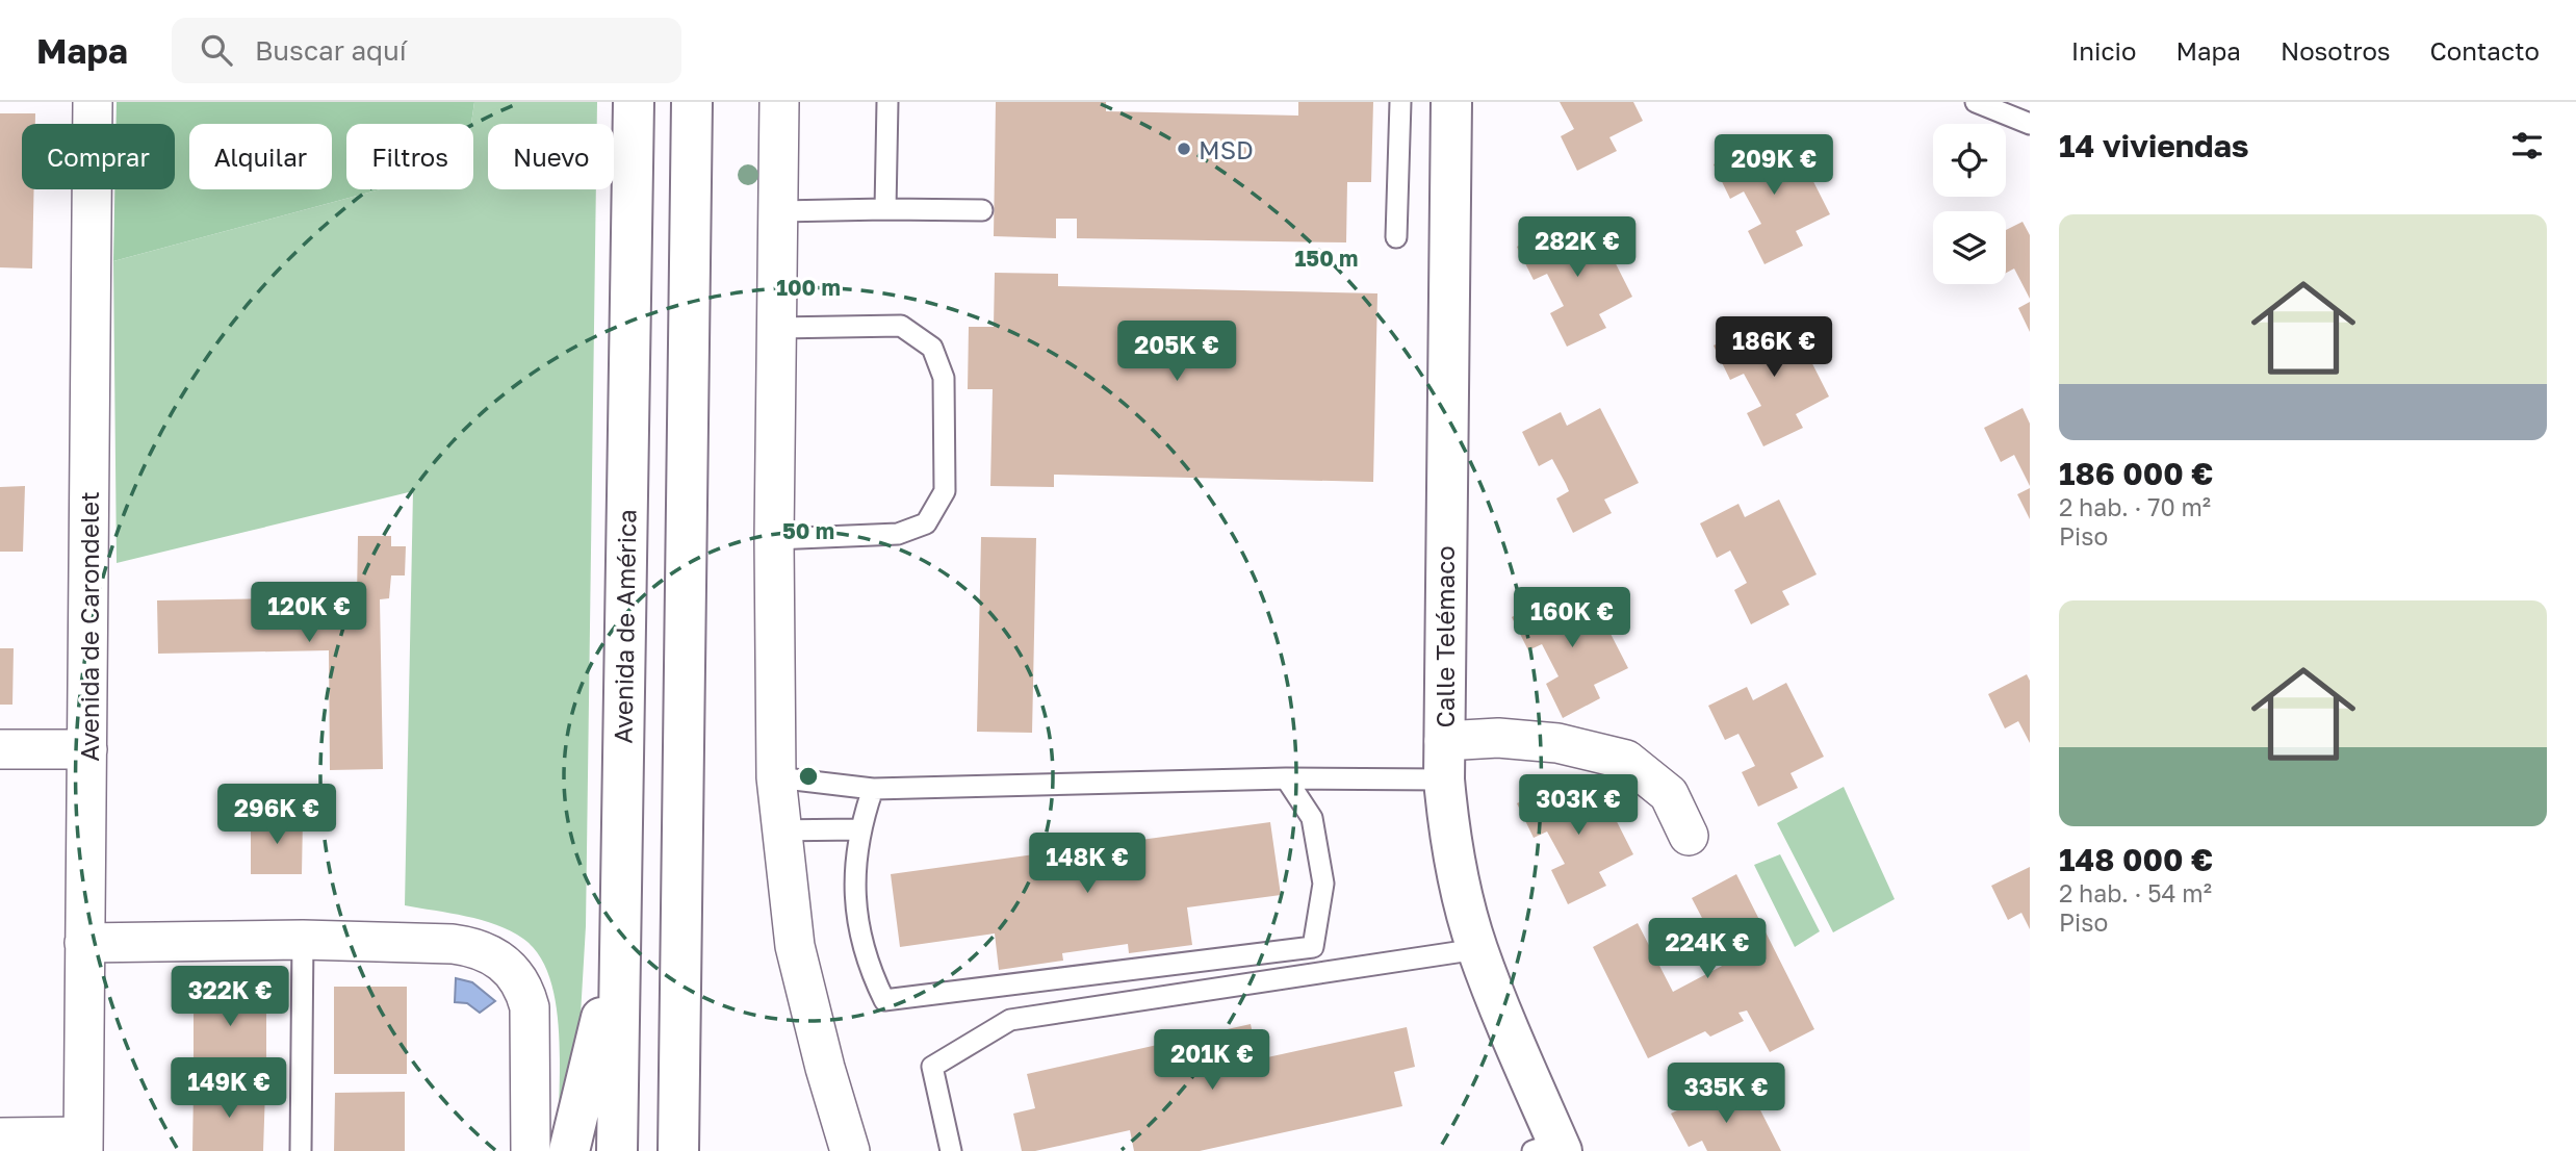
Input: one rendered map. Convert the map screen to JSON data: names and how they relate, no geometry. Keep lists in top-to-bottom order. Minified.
{"streets":{"main road":["Avenida de América","Calle Telémaco"],"street":["Avenida de Carondelet"]},"places":["MSD"],"page":{"header":"Mapa","search":"Buscar aquí","nav":["Inicio","Mapa","Nosotros","Contacto"],"heading":"14 viviendas","chip":["Comprar","Alquilar","Filtros","Nuevo"],"price":["209K €","282K €","186K €","205K €","120K €","160K €","303K €","296K €","148K €","224K €","322K €","201K €","149K €","335K €"],"list":[{"name":"186 000 €","note":"2 hab. · 70 m² · Piso"},{"name":"148 000 €","note":"2 hab. · 54 m² · Piso"}]},"rings":["150 m","100 m","50 m"]}
